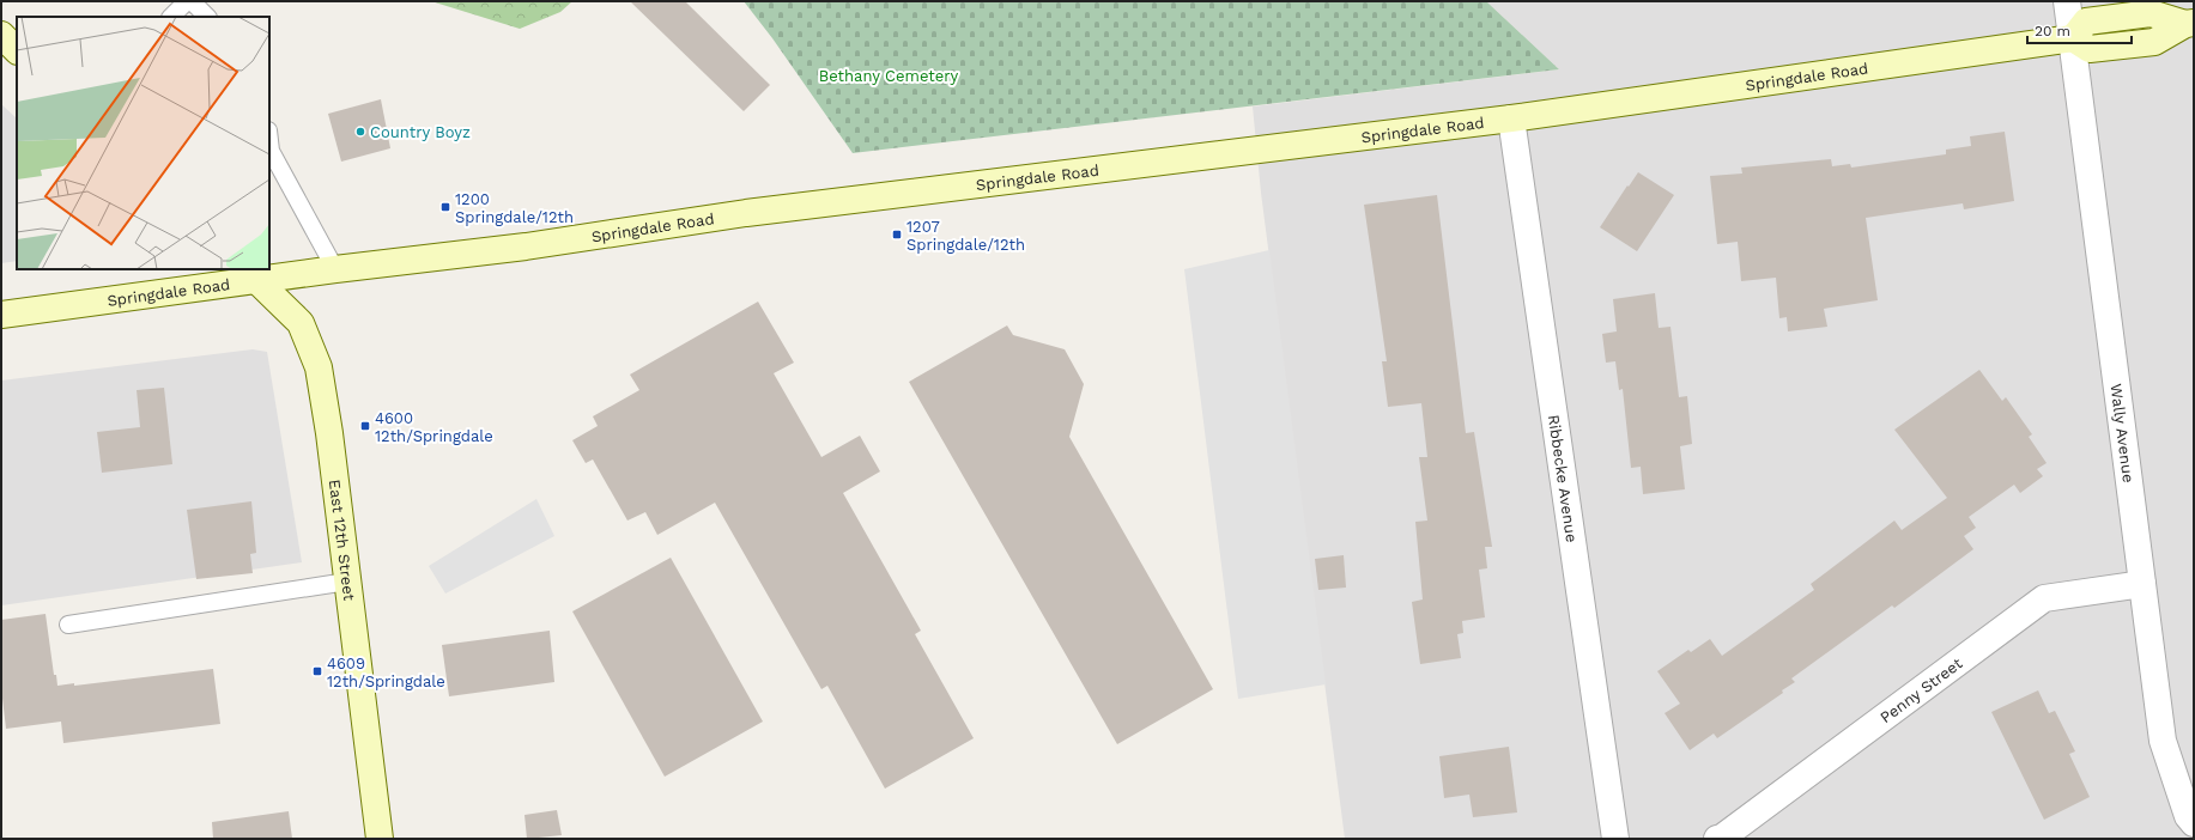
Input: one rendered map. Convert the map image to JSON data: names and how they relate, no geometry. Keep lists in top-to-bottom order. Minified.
{"streets":{"main road":["Springdale Road","East 12th Street"],"street":["Wally Avenue","Ribbecke Avenue","Penny Street"]},"crossings":[["Springdale Road","Wally Avenue"],["Springdale Road","Ribbecke Avenue"],["Springdale Road","East 12th Street"],["Wally Avenue","Penny Street"]],"parks":["Bethany Cemetery"],"places":{"other":["Country Boyz"],"transit":["1200 Springdale/12th","1207 Springdale/12th","4600 12th/Springdale","4609 12th/Springdale"]},"scale_bar":"20 m"}
